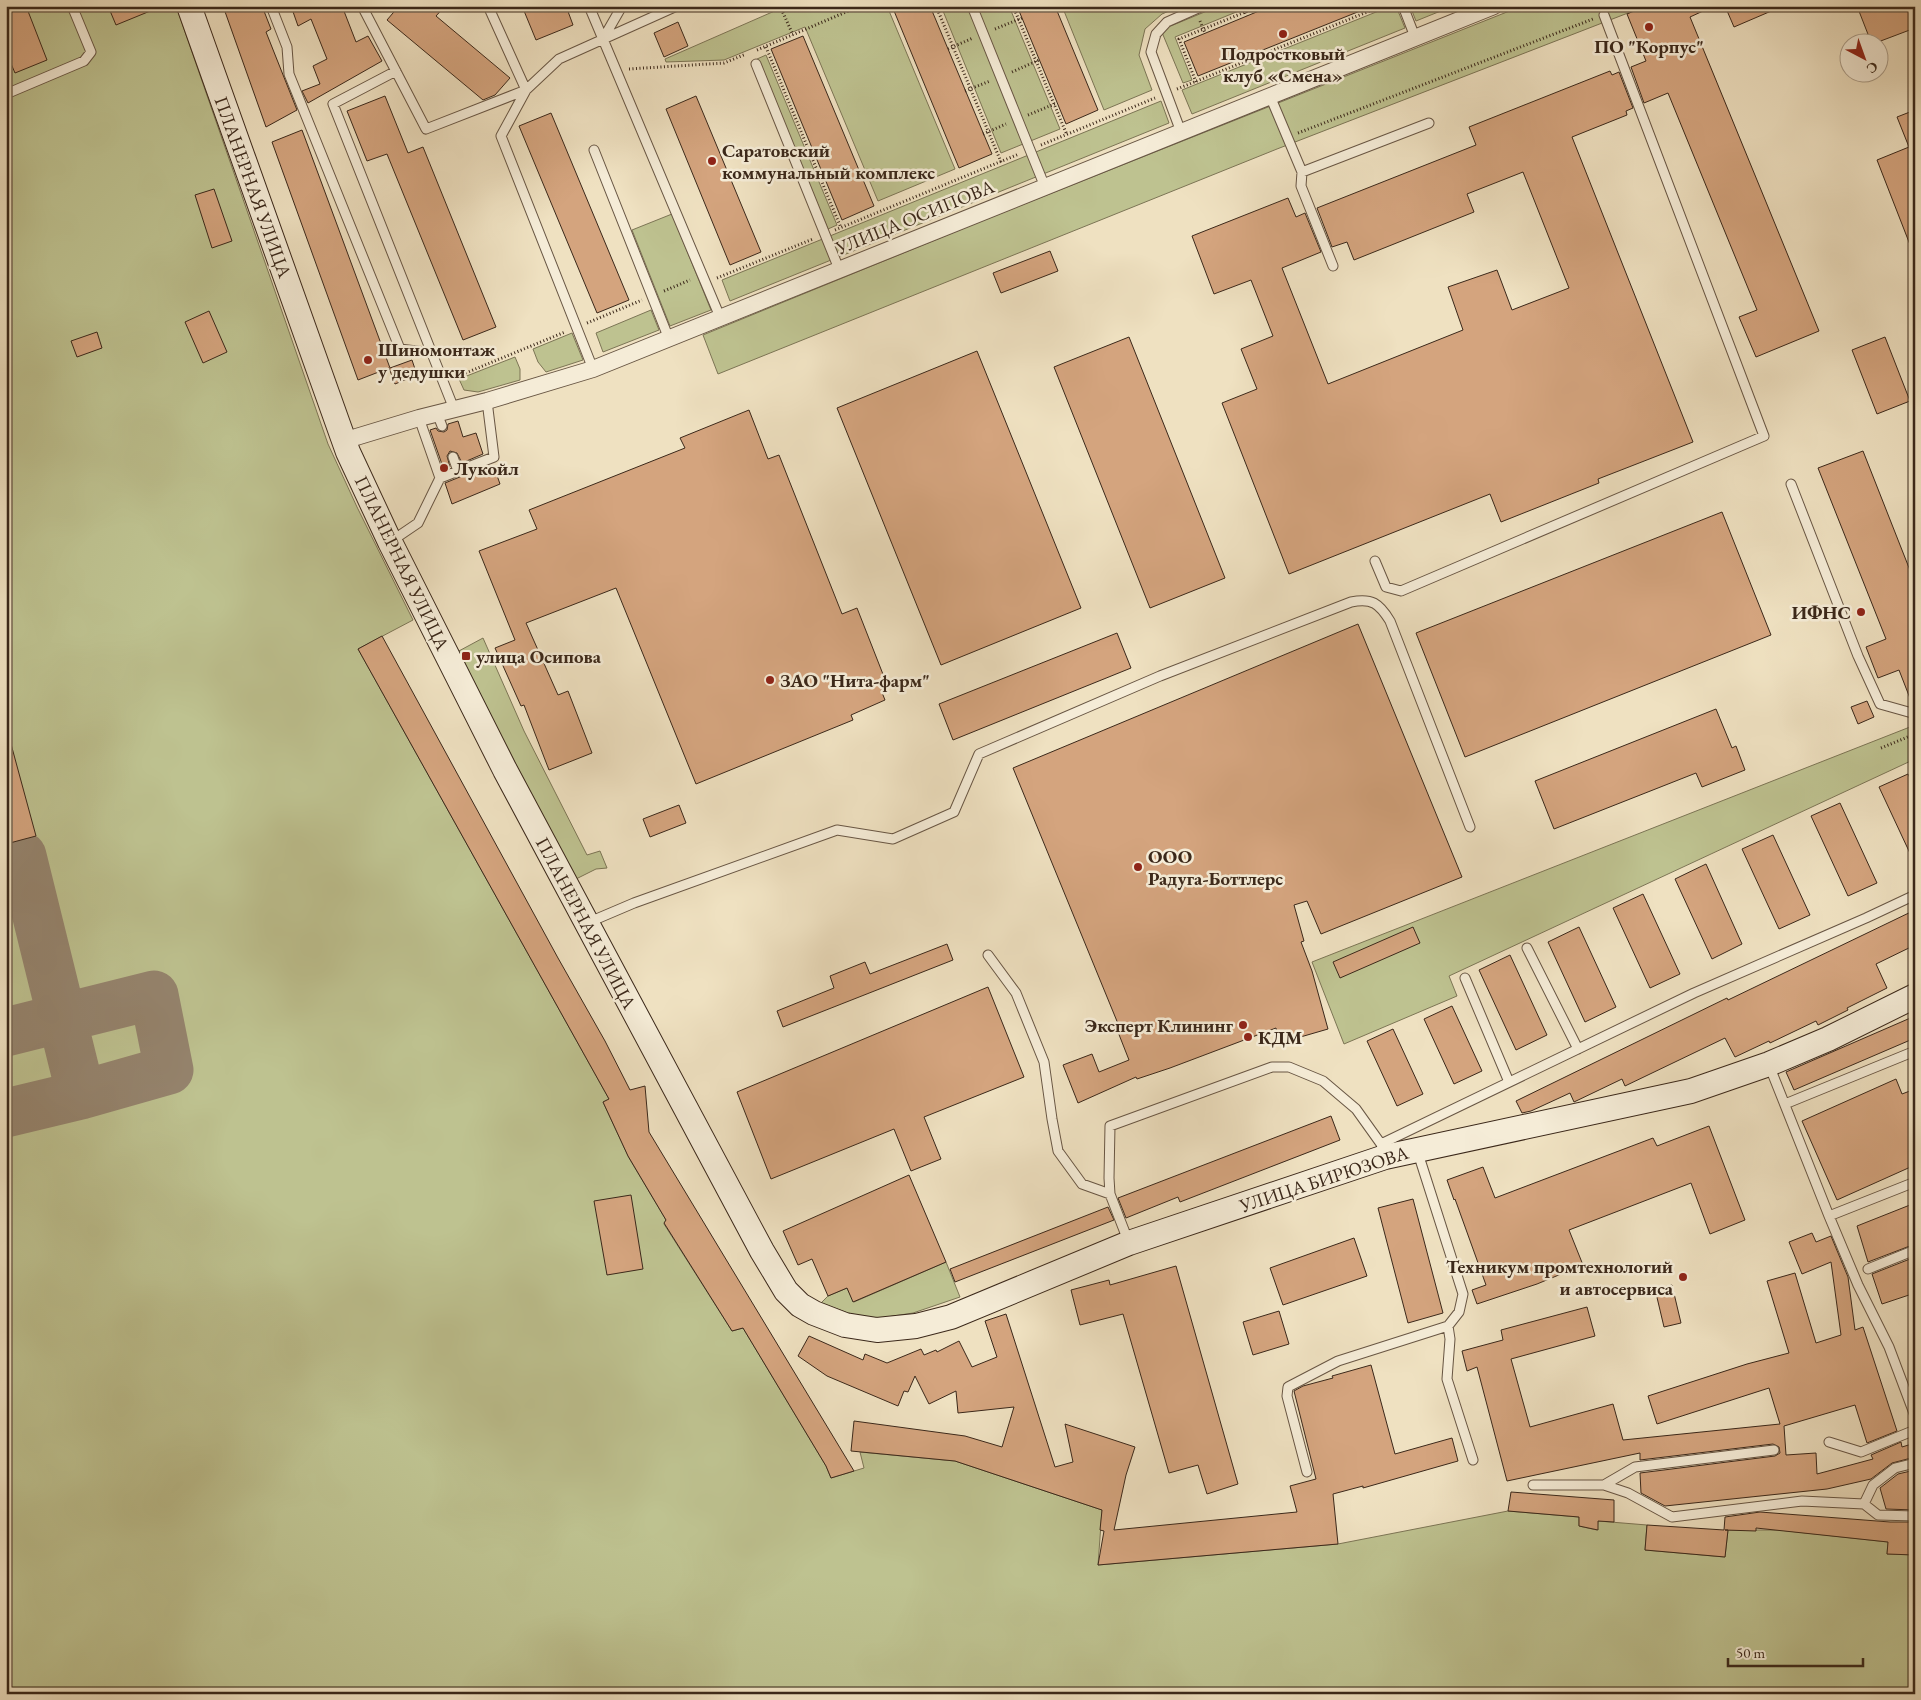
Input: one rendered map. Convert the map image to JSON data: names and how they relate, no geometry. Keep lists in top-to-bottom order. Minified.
{"streets":{"main road":["ПЛАНЕРНАЯ УЛИЦА","УЛИЦА БИРЮЗОВА"],"street":["УЛИЦА ОСИПОВА"]},"crossings":[["ПЛАНЕРНАЯ УЛИЦА","УЛИЦА ОСИПОВА"],["ПЛАНЕРНАЯ УЛИЦА","УЛИЦА БИРЮЗОВА"]],"places":{"other":["ПО \"Корпус\"","Подростковый клуб «Смена»","Саратовский коммунальный комплекс","Шиномонтаж у дедушки","Лукойл","ИФНС","ЗАО \"Нита-фарм\"","ООО Радуга-Боттлерс","Эксперт Клининг","КДМ","Техникум промтехнологий и автосервиса"],"transit":["улица Осипова"]},"scale_bar":"50 m","north":"bottom right"}
